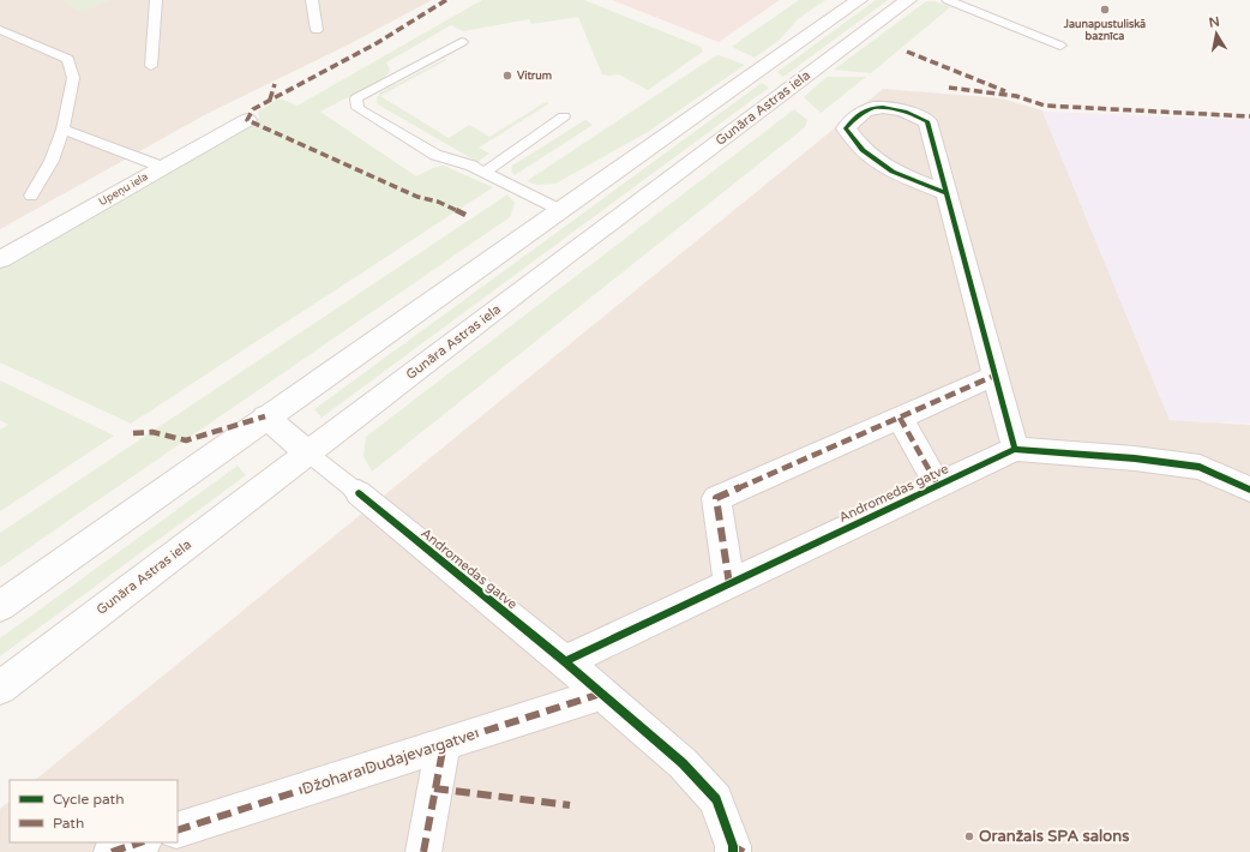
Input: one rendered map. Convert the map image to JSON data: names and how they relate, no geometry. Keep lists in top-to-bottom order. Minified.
{"streets":{"street":["Gunāra Astras iela","Upeņu iela","Andromedas gatve","Džohara Dudajeva gatve"]},"crossings":[["Gunāra Astras iela","Andromedas gatve"],["Andromedas gatve","Džohara Dudajeva gatve"]],"places":["Jaunapustuliskā baznīca","Vitrum","Oranžais SPA salons"],"legend":["Cycle path","Path"],"north":"top"}
